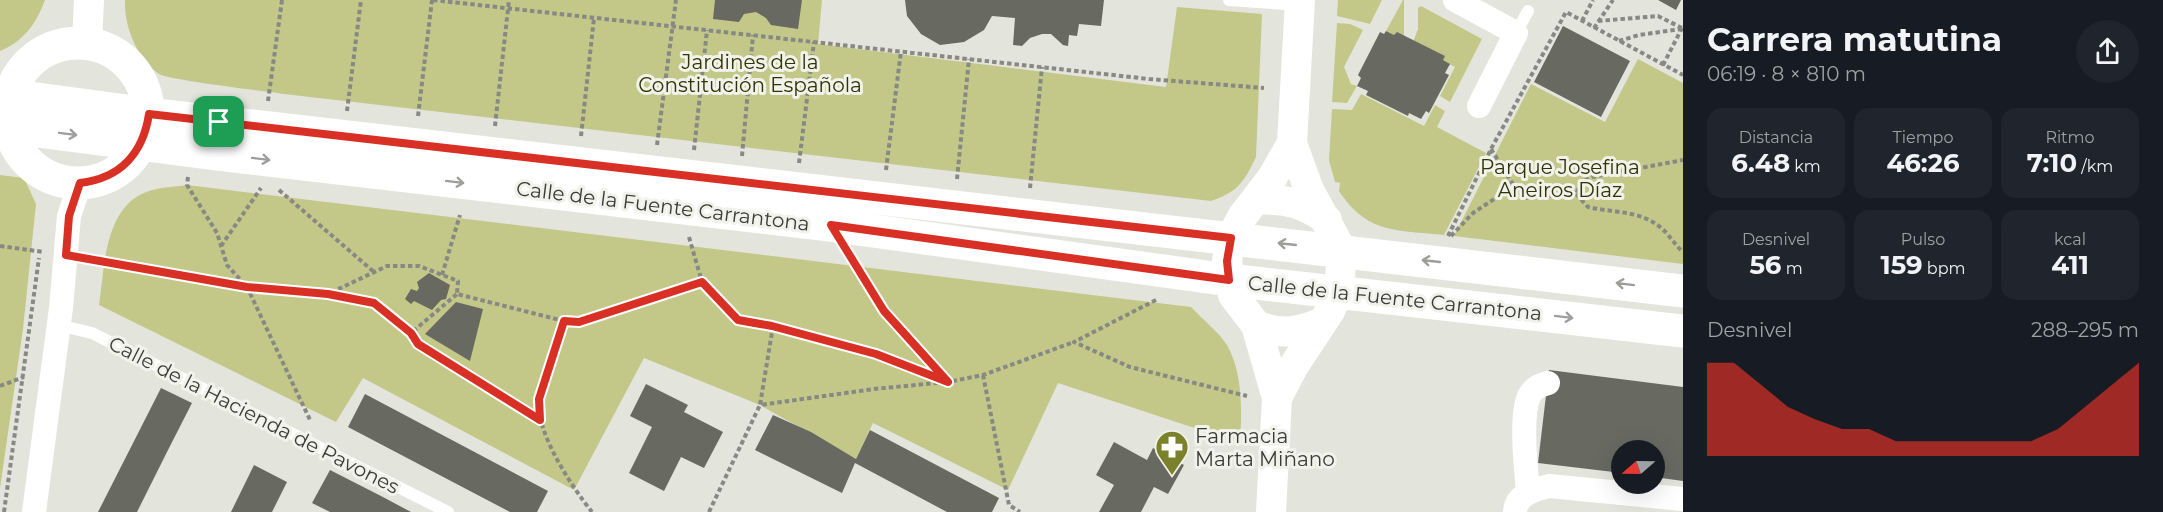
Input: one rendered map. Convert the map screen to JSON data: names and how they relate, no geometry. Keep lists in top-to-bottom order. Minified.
{"streets":{"main road":["Calle de la Fuente Carrantona"],"lane":["Calle de la Hacienda de Pavones"]},"parks":["Jardines de la Constitución Española","Parque Josefina Aneiros Díaz"],"places":{"pharmacy":["Farmacia Marta Miñano"]},"north":"left","page":{"heading":["Carrera matutina","06:19 · 8 × 810 m"],"stats":[["Distancia","6.48 km"],["Tiempo","46:26"],["Ritmo","7:10 /km"],["Desnivel","56 m"],["Pulso","159 bpm"],["kcal","411"]],"chart":["Desnivel","288–295 m"]}}
